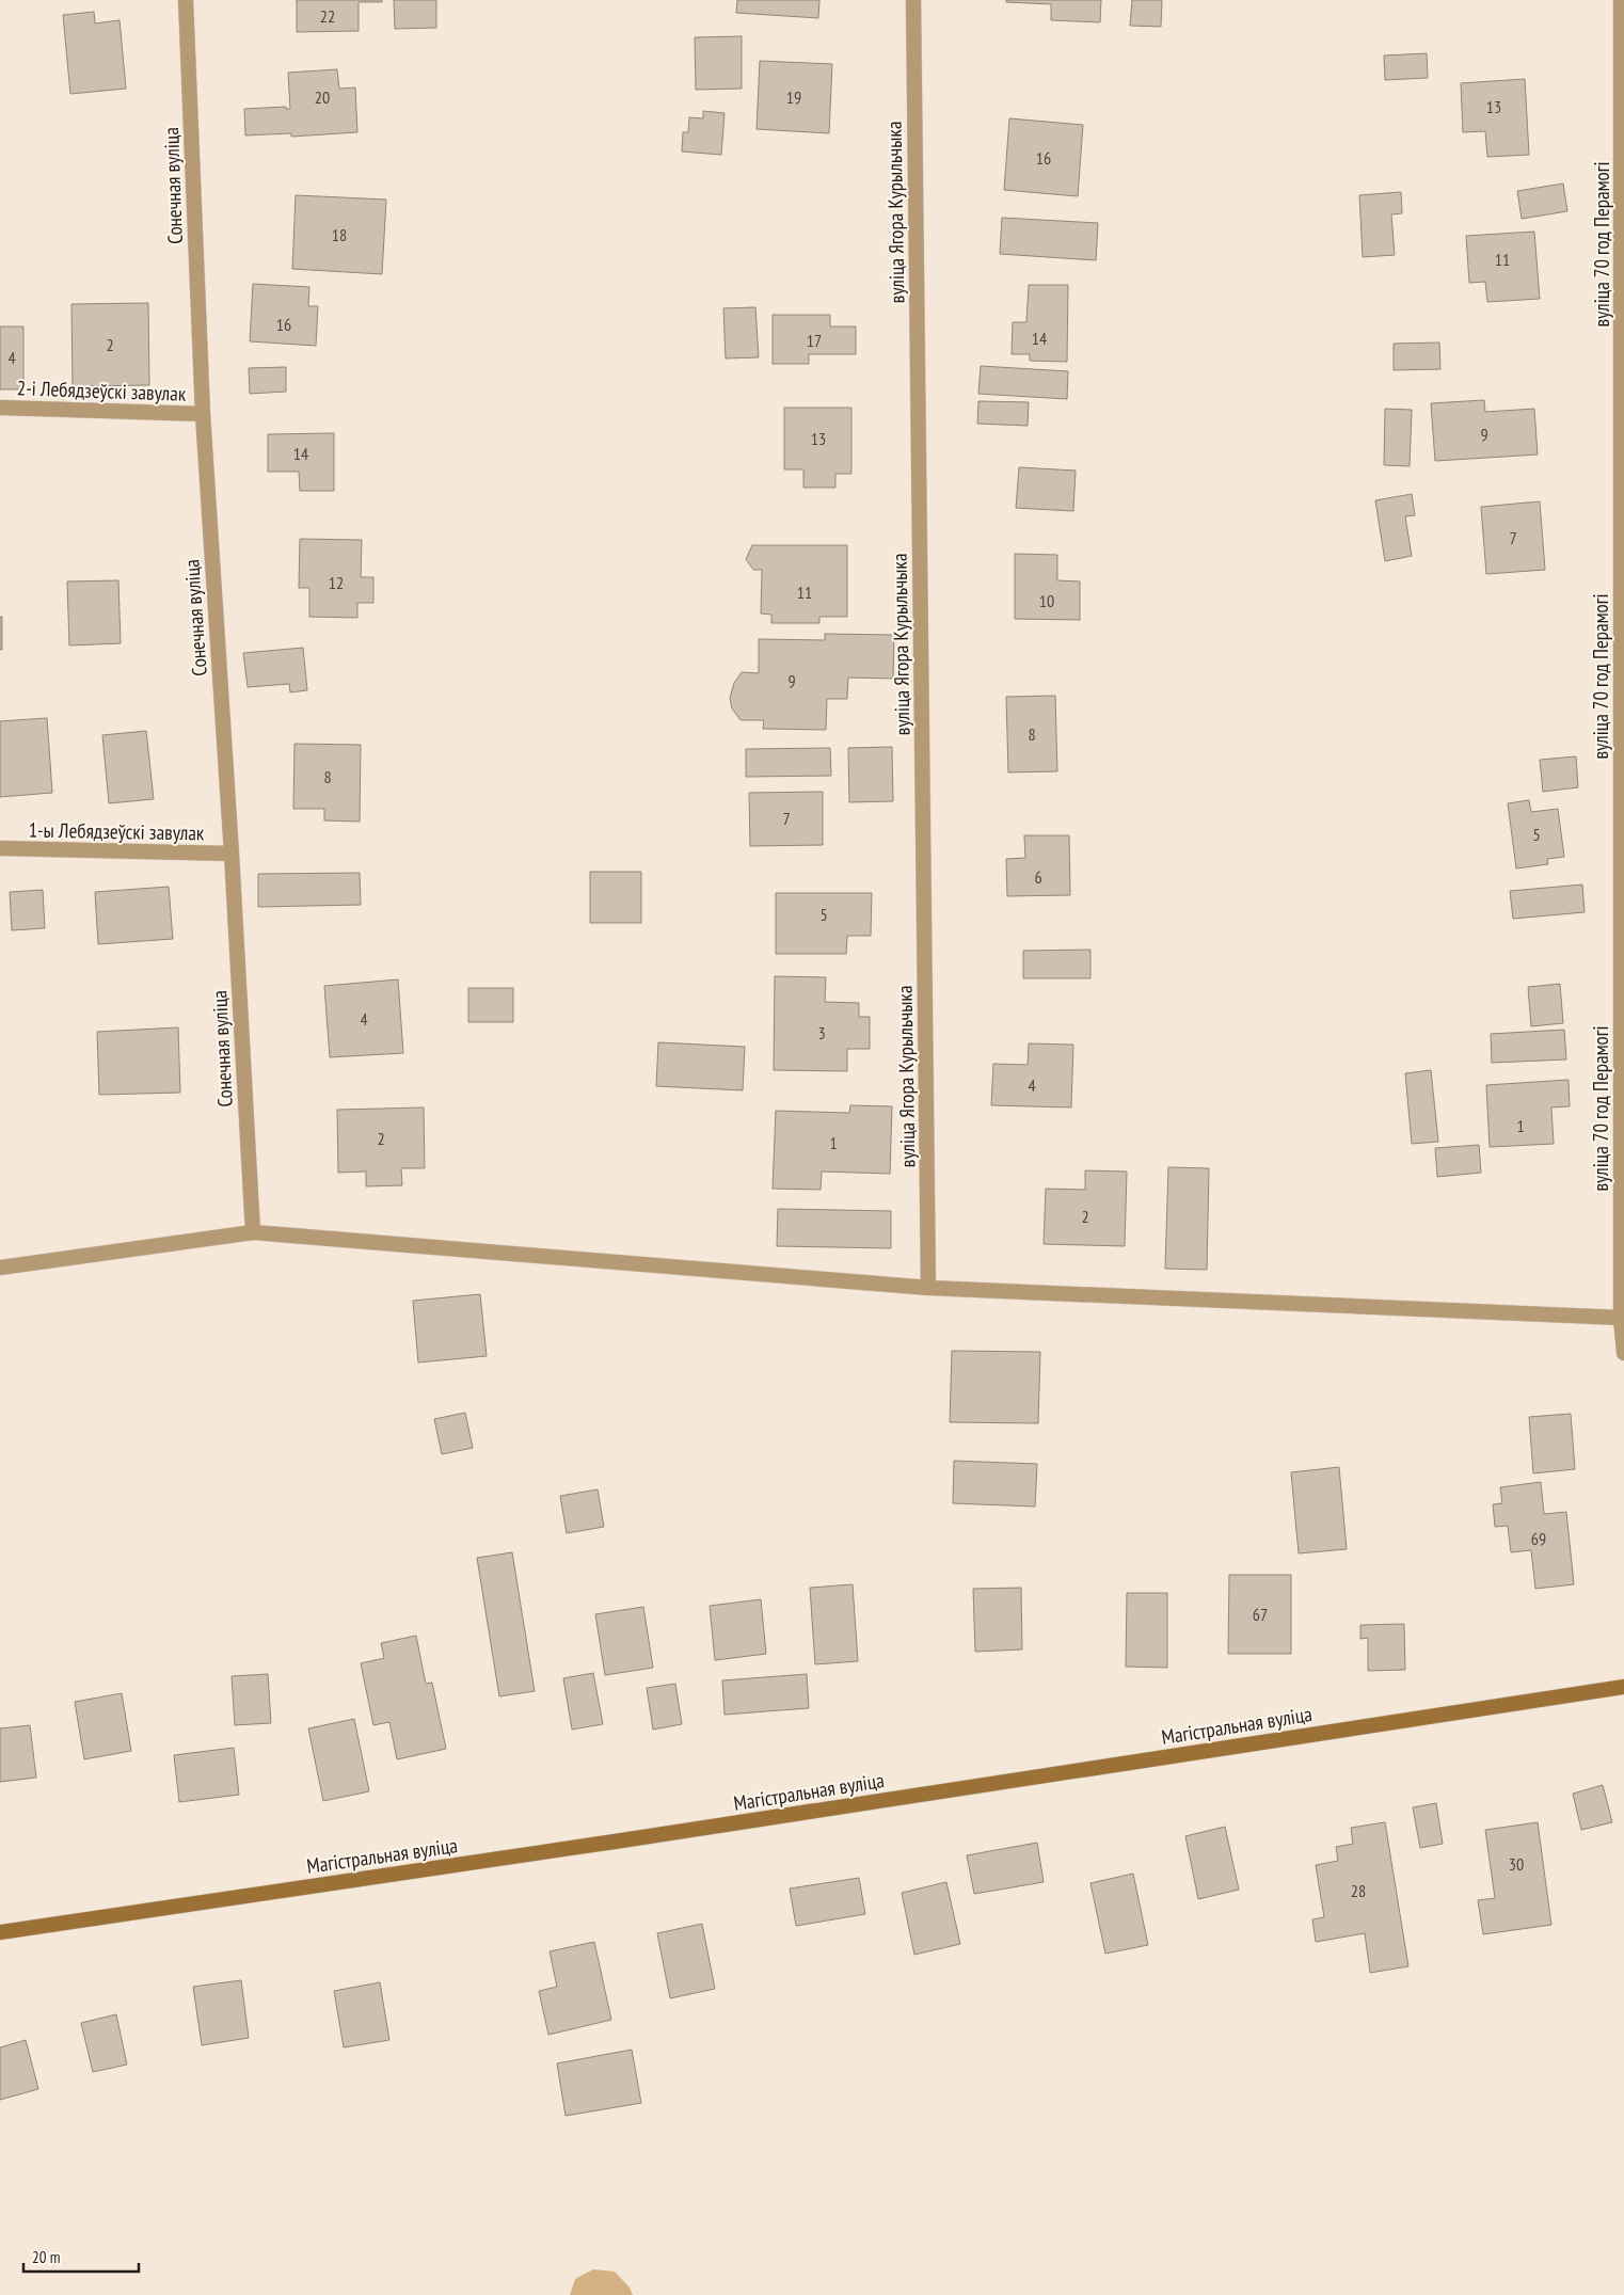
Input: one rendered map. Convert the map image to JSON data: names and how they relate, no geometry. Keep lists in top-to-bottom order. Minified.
{"streets":{"main road":["Магістральная вуліца"],"street":["Сонечная вуліца","вуліца Ягора Курыльчыка","вуліца 70 год Перамогі","2-і Лебядзеўскі завулак","1-ы Лебядзеўскі завулак"]},"crossings":[["Сонечная вуліца","2-і Лебядзеўскі завулак"],["Сонечная вуліца","1-ы Лебядзеўскі завулак"]],"house_numbers":["22","20","19","13","16","18","11","16","14","17","2","4","9","13","14","7","12","11","10","9","8","8","7","5","6","5","4","3","4","1","2","1","2","69","67","30","28"],"scale_bar":"20 m"}
